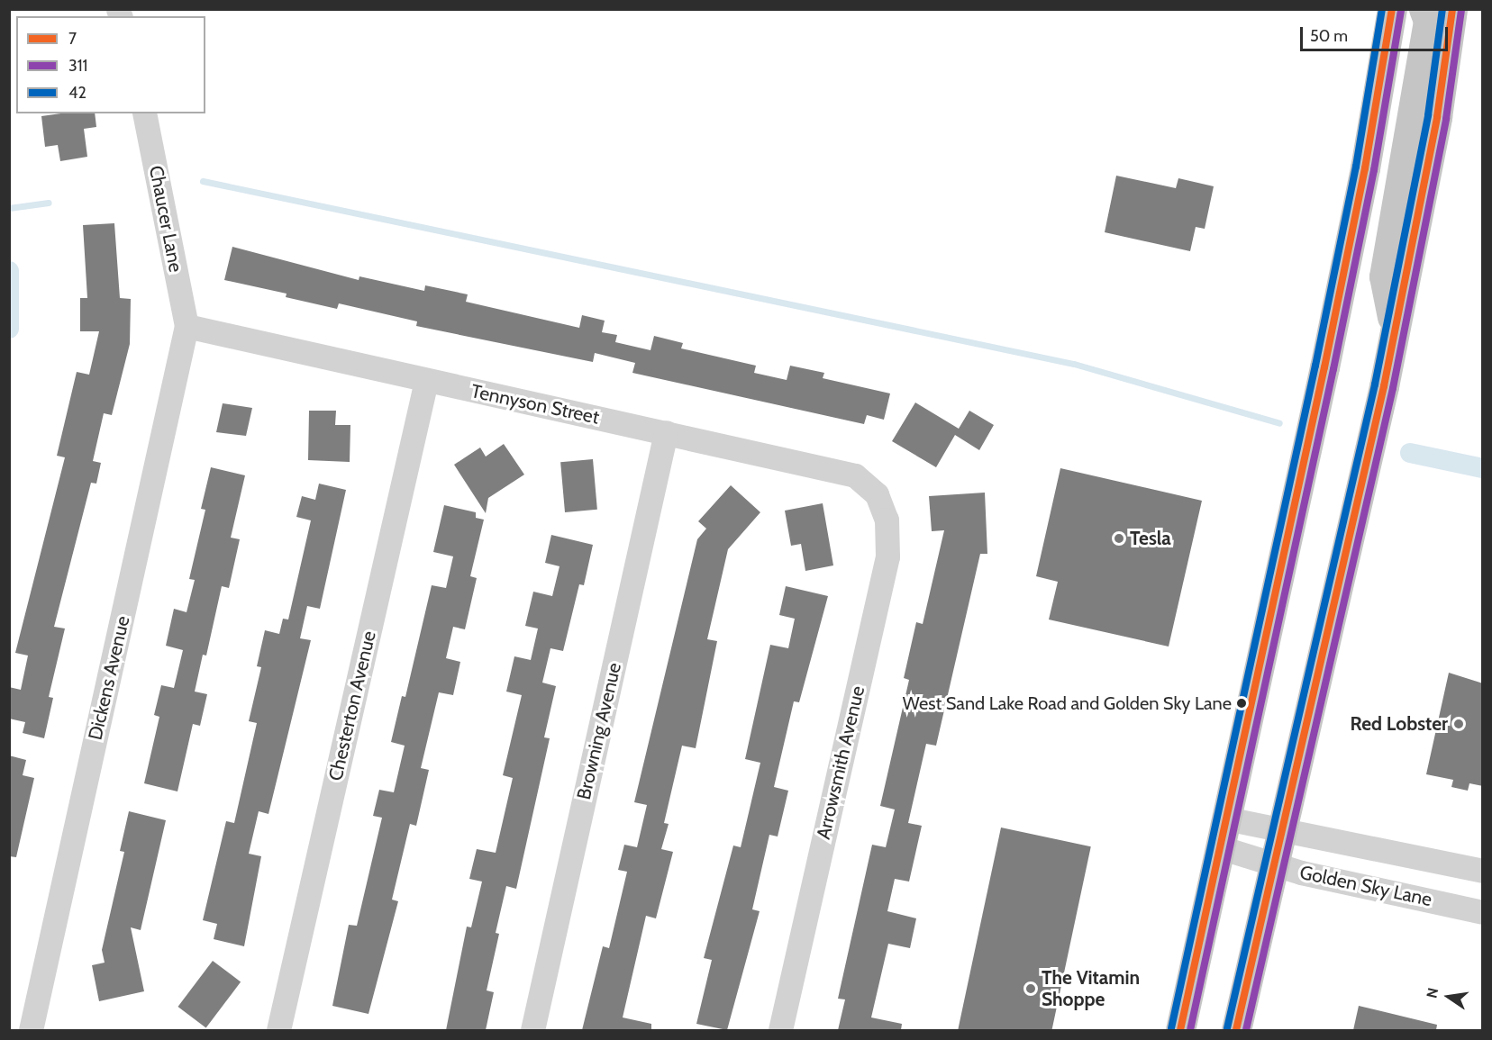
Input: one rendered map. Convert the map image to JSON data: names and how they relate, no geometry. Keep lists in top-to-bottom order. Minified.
{"streets":{"street":["Chaucer Lane","Tennyson Street","Dickens Avenue","Chesterton Avenue","Browning Avenue","Arrowsmith Avenue","Golden Sky Lane"]},"crossings":[["Chaucer Lane","Tennyson Street"],["Chaucer Lane","Dickens Avenue"],["Tennyson Street","Dickens Avenue"],["Tennyson Street","Chesterton Avenue"],["Tennyson Street","Browning Avenue"],["Tennyson Street","Arrowsmith Avenue"]],"places":["Tesla","West Sand Lake Road and Golden Sky Lane","Red Lobster","The Vitamin Shoppe"],"lines":["transit line 7","transit line 42","transit line 311"],"legend":["7","311","42"],"scale_bar":"50 m","north":"left"}
